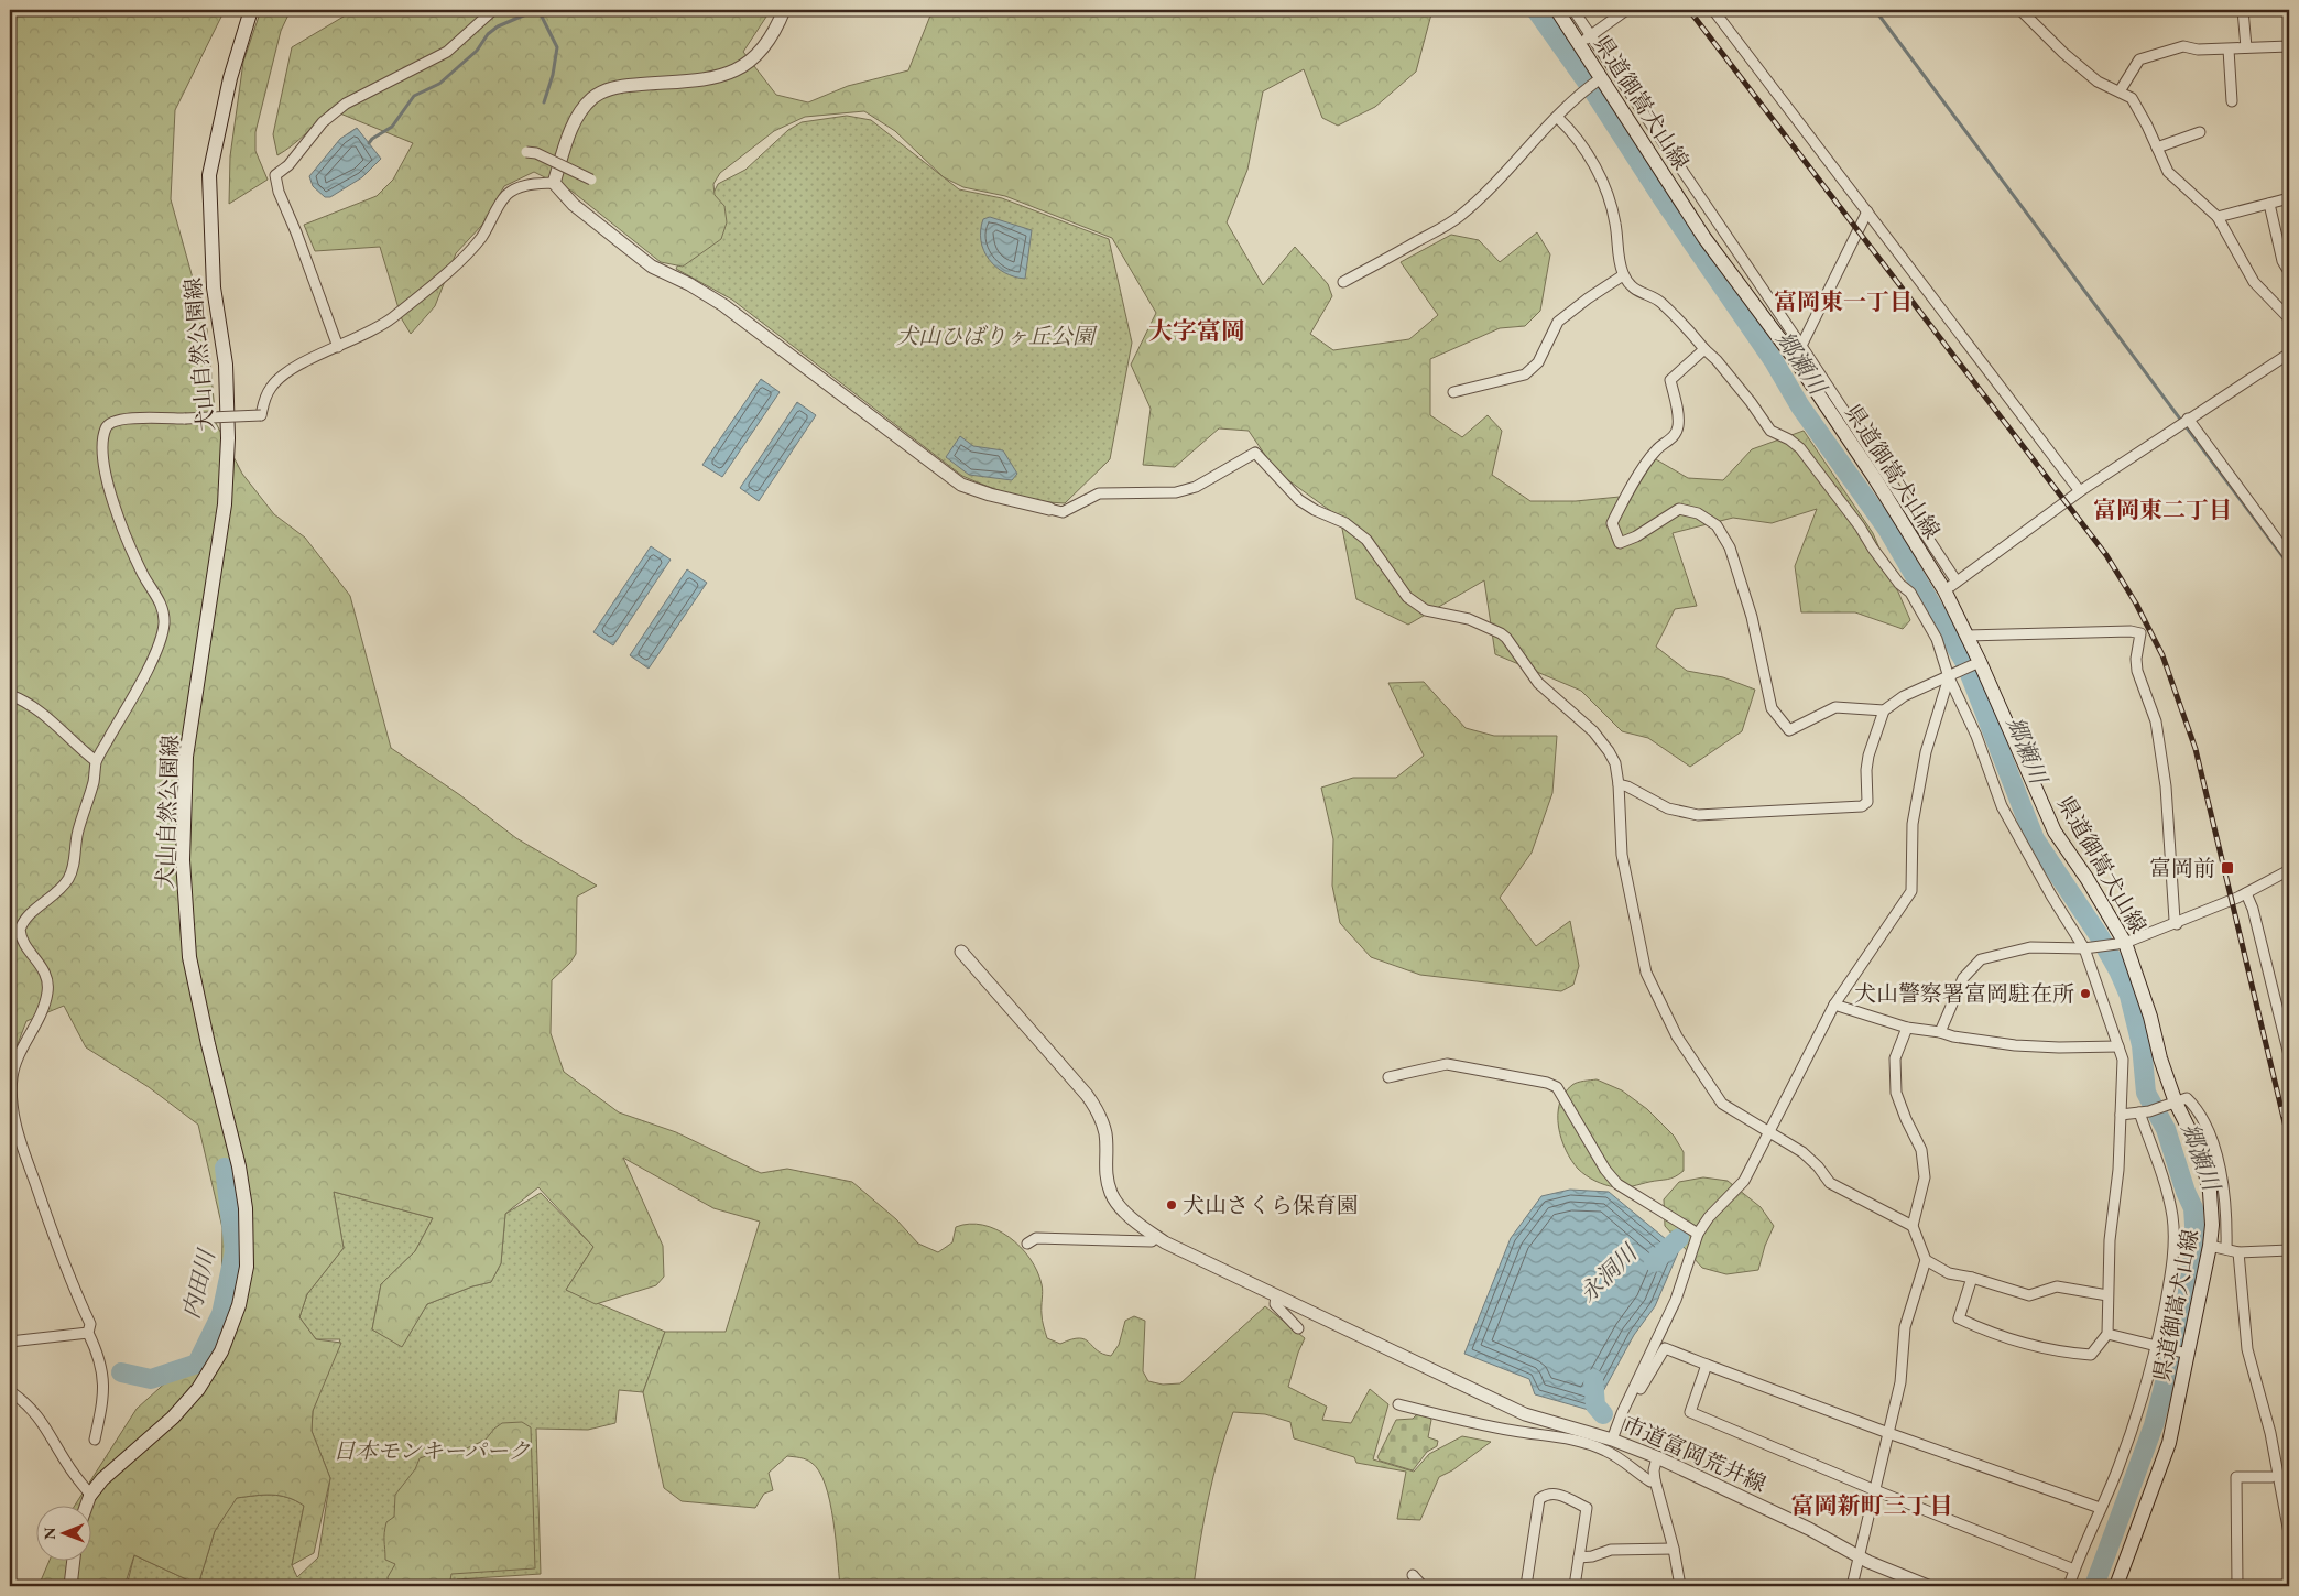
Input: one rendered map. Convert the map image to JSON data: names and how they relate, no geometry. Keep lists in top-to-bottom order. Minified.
{"streets":{"main road":["県道御嵩犬山線","犬山自然公園線"],"street":["市道富岡荒井線"]},"districts":["富岡東一丁目","大字富岡","富岡東二丁目","富岡新町三丁目"],"water":["郷瀬川","永洞川","内田川"],"parks":["犬山ひばりヶ丘公園","日本モンキーパーク"],"places":{"transit":["富岡前"],"other":["犬山警察署富岡駐在所","犬山さくら保育園"]},"north":"left"}
